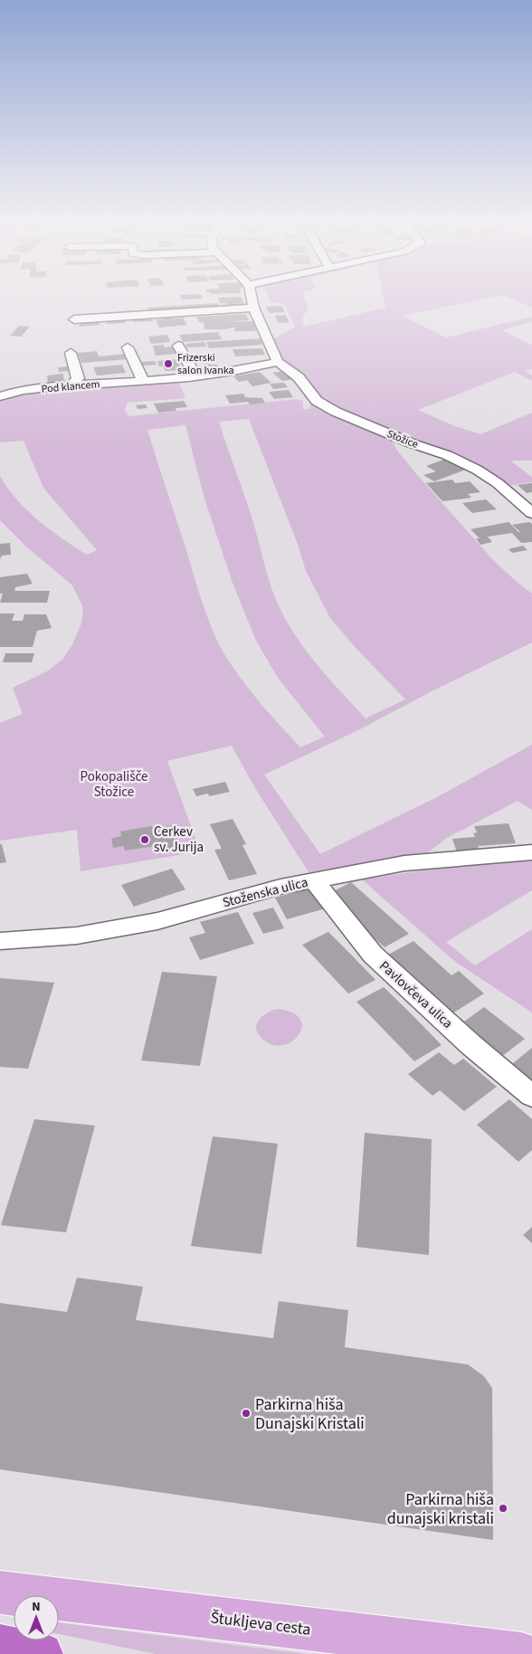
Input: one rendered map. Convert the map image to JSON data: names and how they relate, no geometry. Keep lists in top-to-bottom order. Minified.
{"streets":{"main road":["Štukljeva cesta"],"street":["Pod klancem","Stožice","Stoženska ulica","Pavlovčeva ulica"]},"crossings":[["Pod klancem","Stožice"],["Stoženska ulica","Pavlovčeva ulica"]],"parks":["Pokopališče Stožice"],"places":["Frizerski salon Ivanka","Cerkev sv. Jurija","Parkirna hiša Dunajski Kristali","Parkirna hiša dunajski kristali"],"north":"top"}
